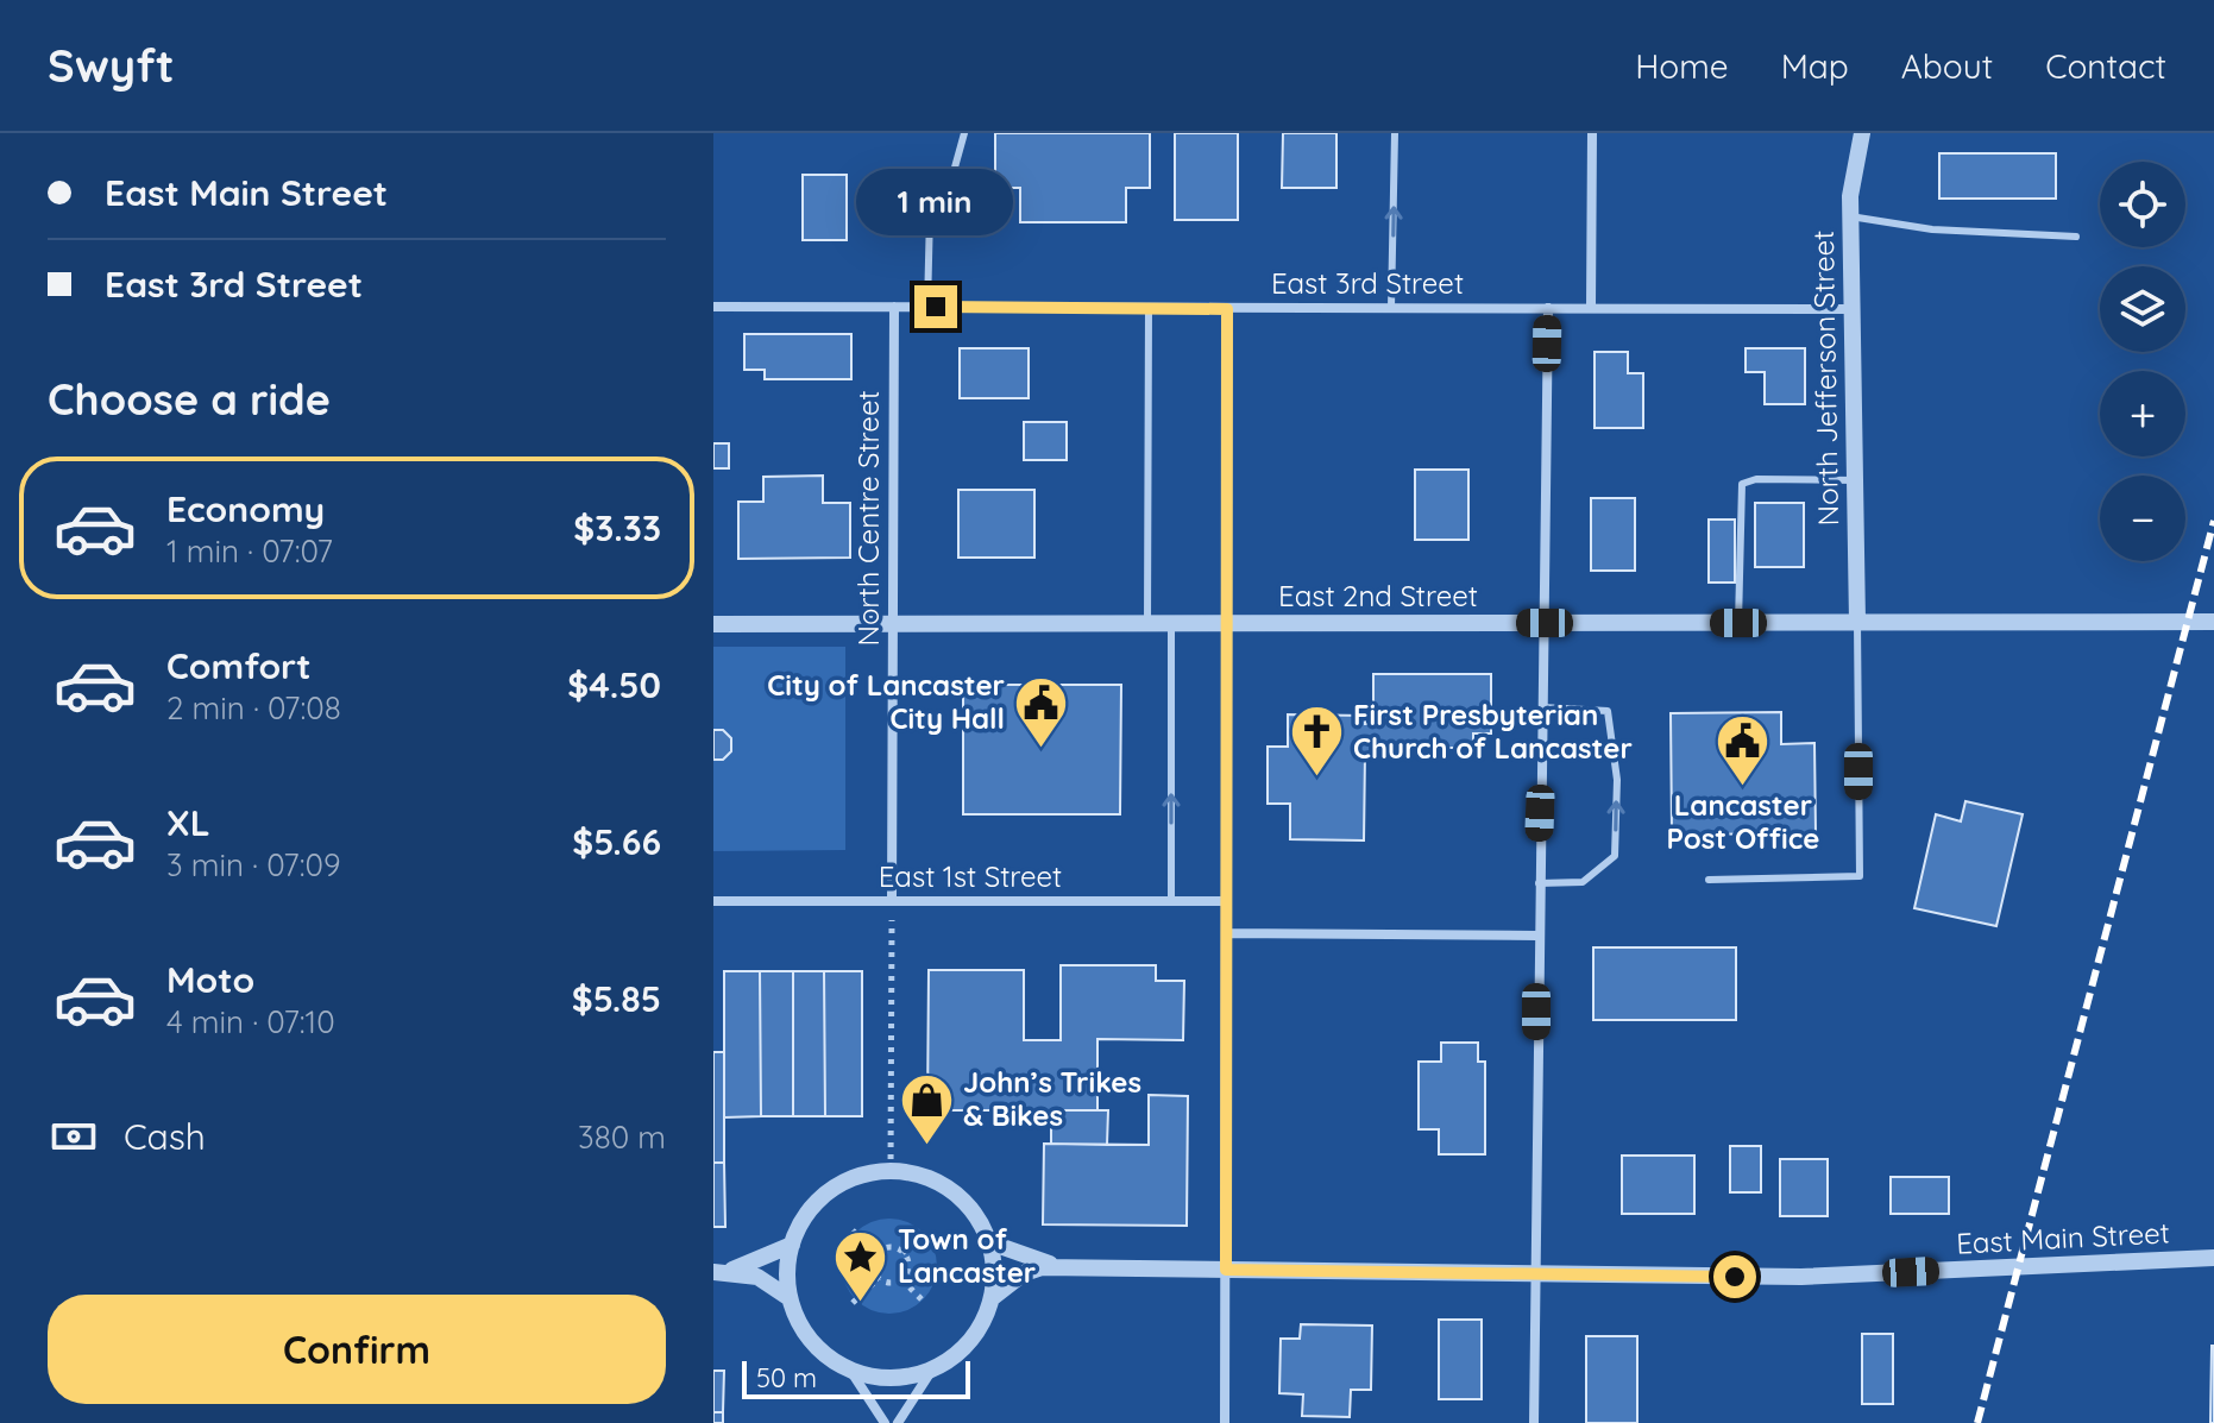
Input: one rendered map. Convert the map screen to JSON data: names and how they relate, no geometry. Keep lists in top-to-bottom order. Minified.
{"streets":{"street":["East 3rd Street","North Jefferson Street","North Centre Street","East 2nd Street","East 1st Street","East Main Street"]},"crossings":[["East 3rd Street","North Jefferson Street"],["East 3rd Street","North Centre Street"],["North Jefferson Street","East 2nd Street"],["North Centre Street","East 2nd Street"],["North Centre Street","East 1st Street"]],"places":{"public building":["City of Lancaster City Hall","Lancaster Post Office"],"church":["First Presbyterian Church of Lancaster"],"shop":["John’s Trikes & Bikes"],"place":["Town of Lancaster"]},"scale_bar":"50 m","page":{"header":"Swyft","nav":["Home","Map","About","Contact"],"banner":["East Main Street","East 3rd Street"],"map_buttons":["+","−"],"bubble":"1 min","heading":"Choose a ride","list":[{"name":"Economy","note":"1 min · 07:07","value":"$3.33"},{"name":"Comfort","note":"2 min · 07:08","value":"$4.50"},{"name":"XL","note":"3 min · 07:09","value":"$5.66"},{"name":"Moto","note":"4 min · 07:10","value":"$5.85"}],"pay":["Cash","380 m"],"buttons":"Confirm","scale":"50 m"}}
